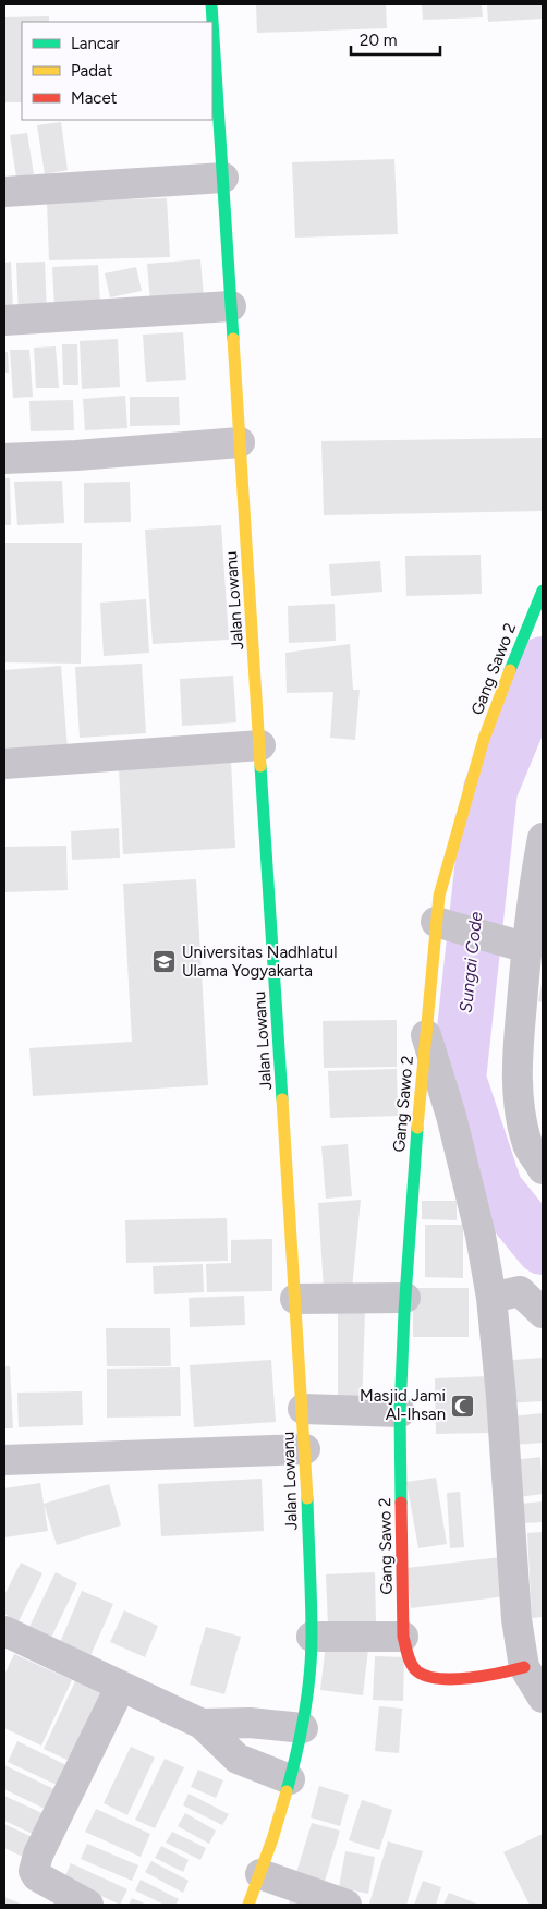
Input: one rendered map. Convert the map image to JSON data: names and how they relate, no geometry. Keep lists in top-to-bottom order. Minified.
{"streets":{"main road":["Jalan Lowanu","Gang Sawo 2"]},"water":["Sungai Code"],"places":{"school or university":["Universitas Nadhlatul Ulama Yogyakarta"],"mosque":["Masjid Jami Al-Ihsan"]},"legend":["Lancar","Padat","Macet"],"scale_bar":"20 m"}
